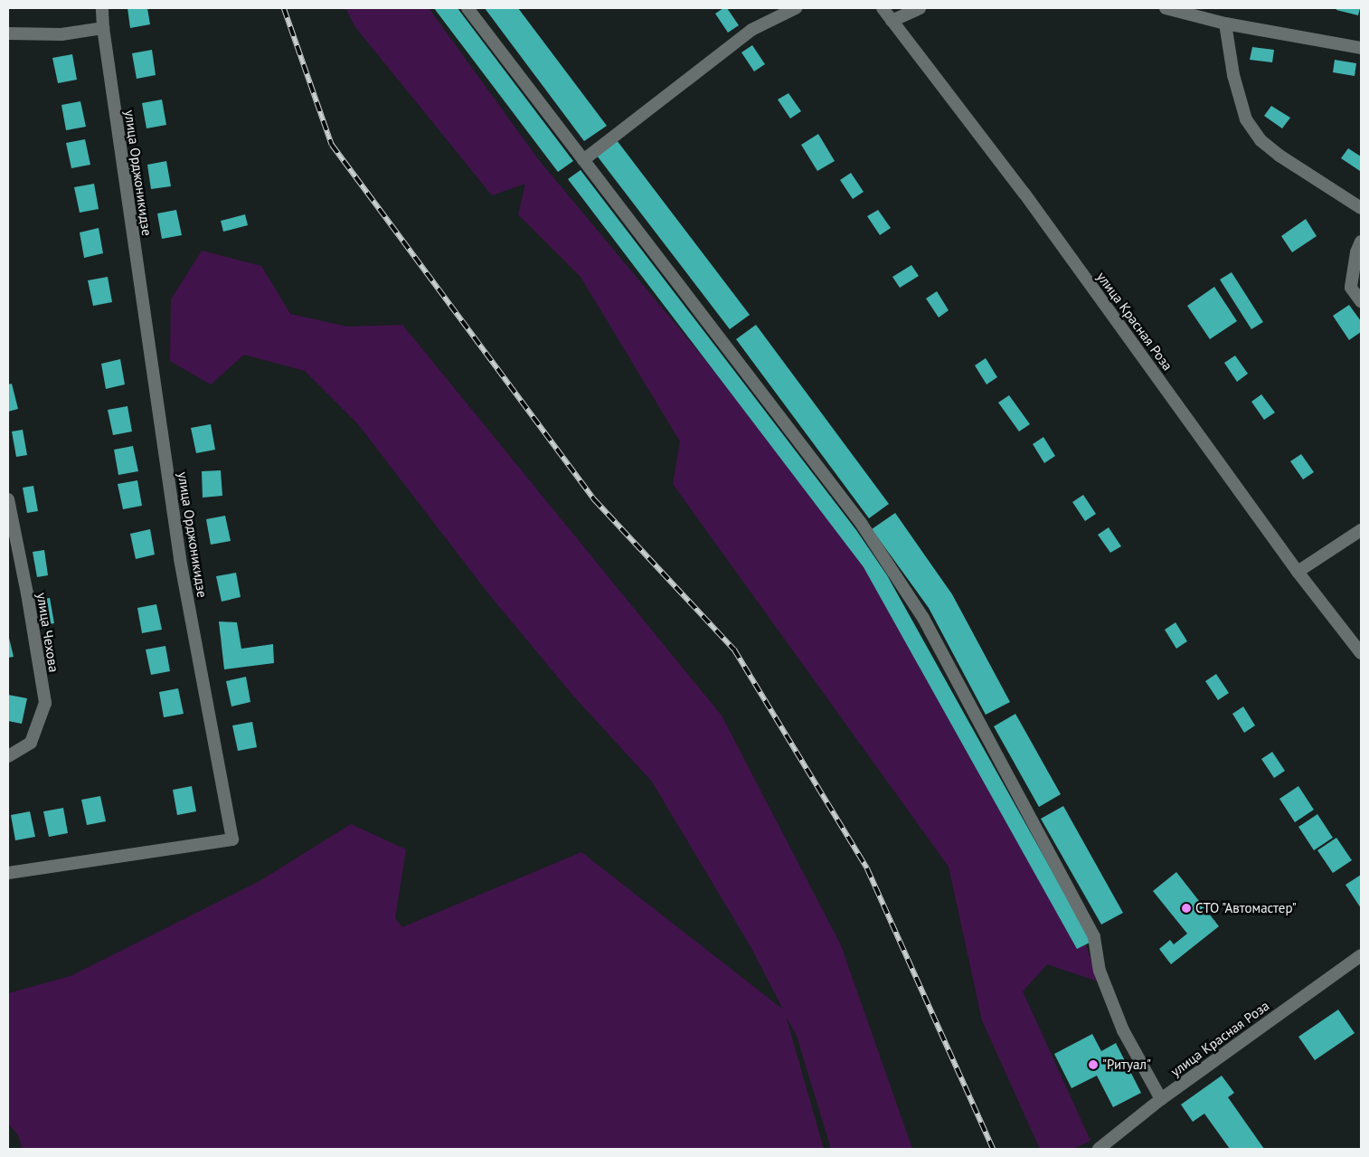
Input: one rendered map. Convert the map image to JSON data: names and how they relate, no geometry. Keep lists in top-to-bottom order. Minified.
{"streets":{"street":["улица Орджоникидзе","улица Красная Роза","улица Чехова"]},"places":["СТО \"Автомастер\"","\"Ритуал\""]}
